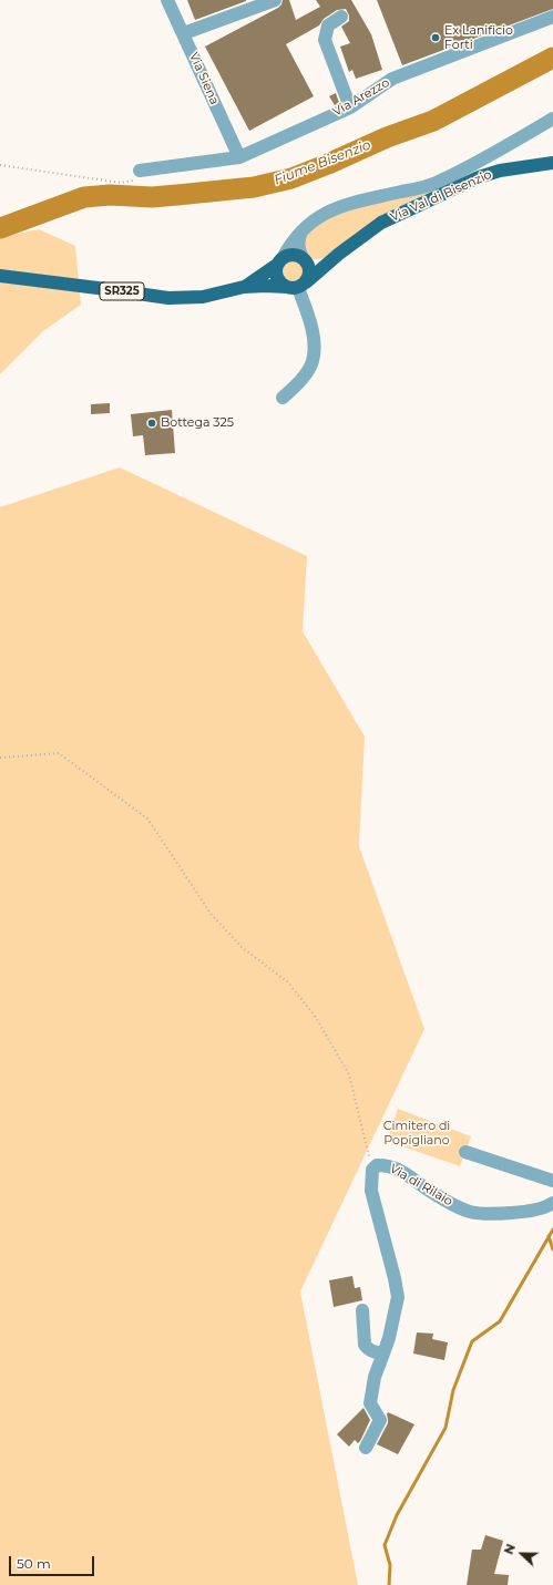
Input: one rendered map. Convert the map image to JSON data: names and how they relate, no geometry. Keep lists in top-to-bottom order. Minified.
{"streets":{"main road":["Via Val di Bisenzio","SR325"],"street":["Via Siena","Via Arezzo","Via di Rilaio"]},"crossings":[["Via Siena","Via Arezzo"]],"water":["Fiume Bisenzio"],"parks":["Cimitero di Popigliano"],"places":["Ex Lanificio Forti","Bottega 325"],"scale_bar":"50 m","north":"left"}
